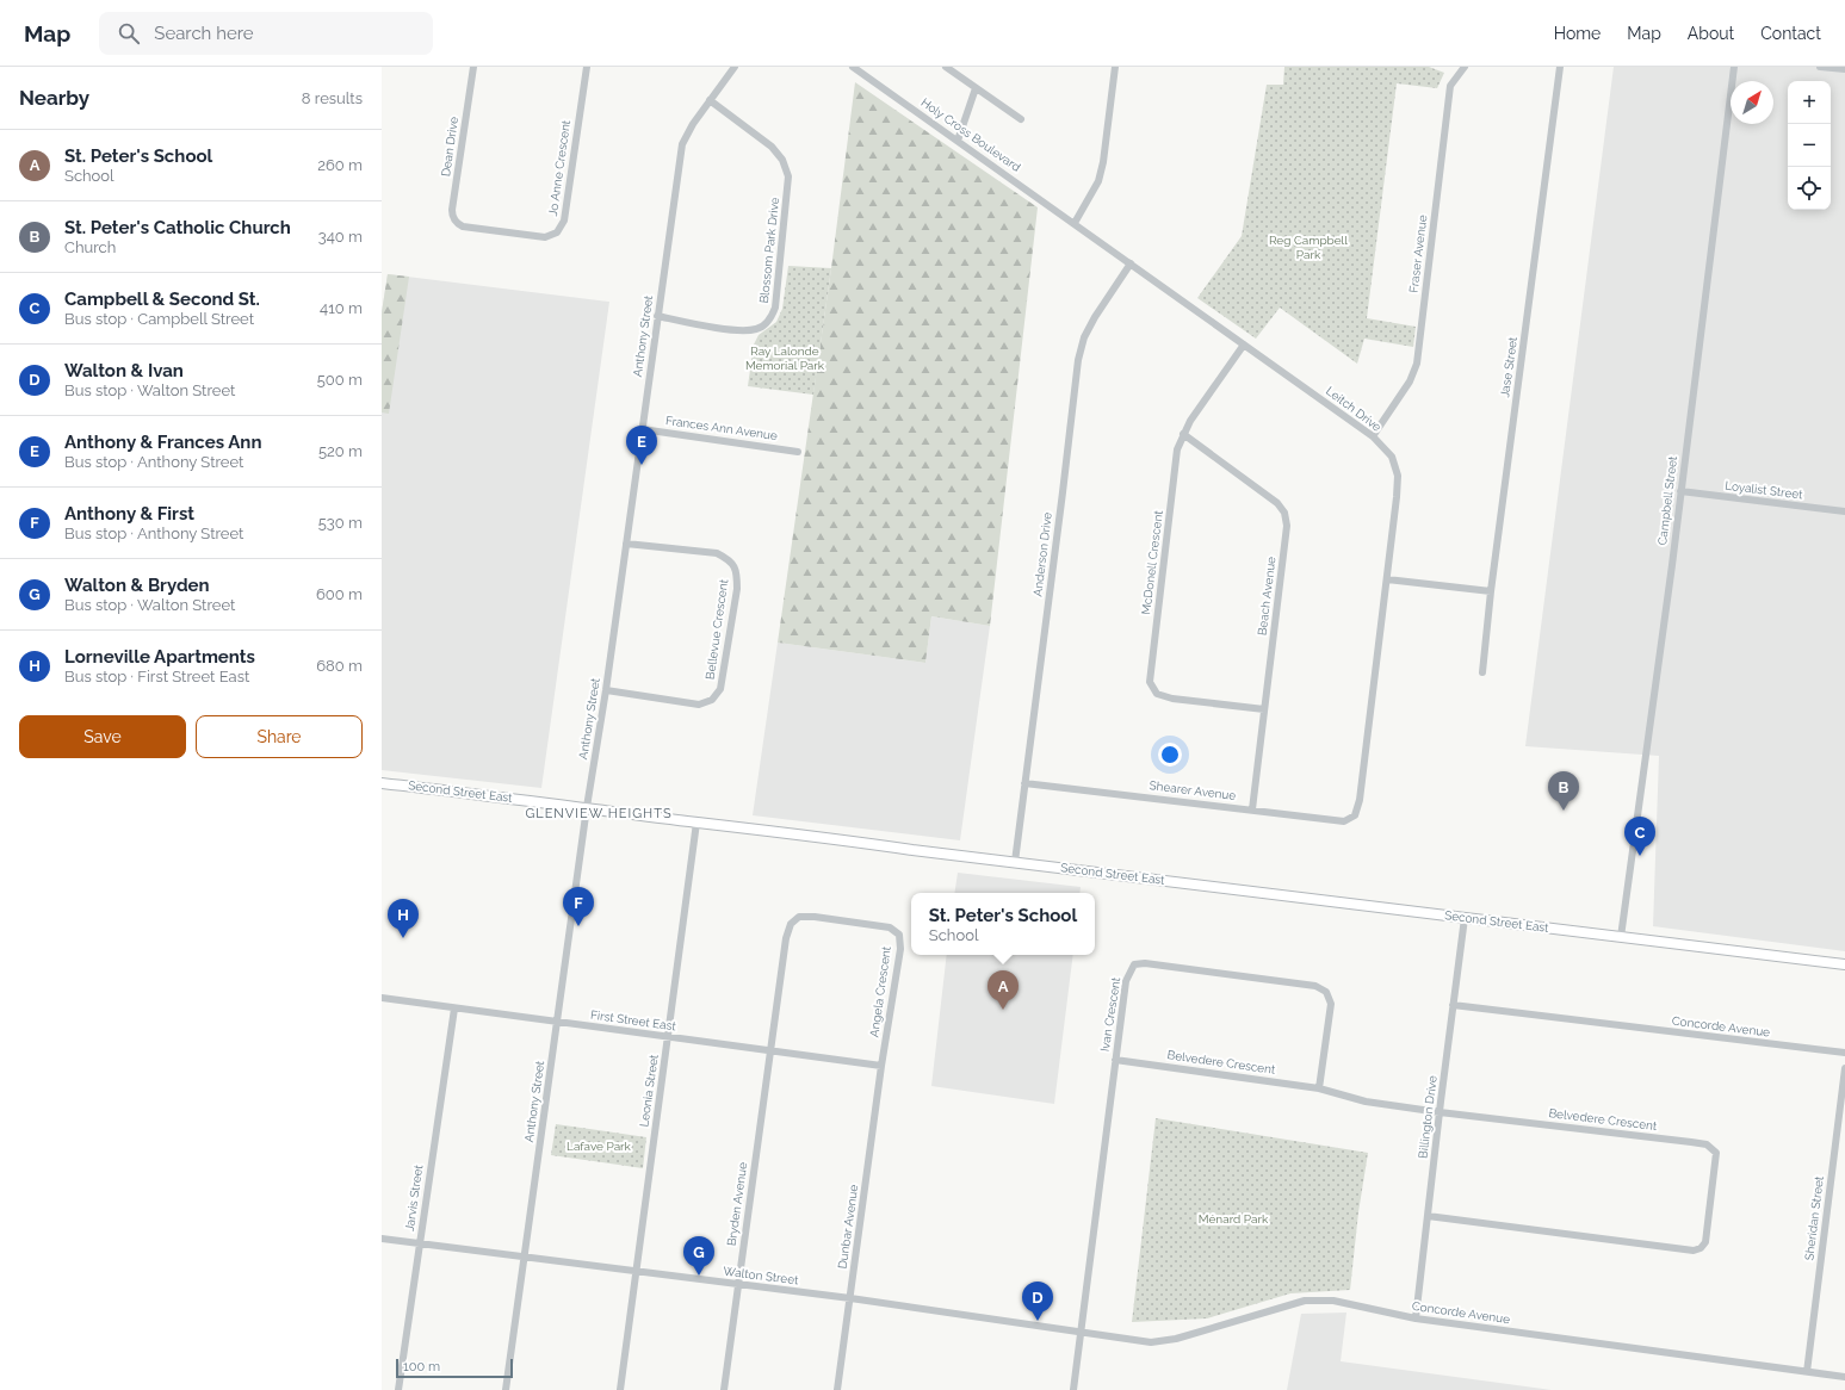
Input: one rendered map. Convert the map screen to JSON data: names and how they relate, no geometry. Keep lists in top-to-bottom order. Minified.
{"streets":{"main road":["Second Street East"],"street":["Holy Cross Boulevard","Dean Drive","Jo Anne Crescent","Blossom Park Drive","Fraser Avenue","Anthony Street","Jase Street","Leitch Drive","Frances Ann Avenue","Loyalist Street","Campbell Street","Anderson Drive","McDonell Crescent","Beach Avenue","Bellevue Crescent","Shearer Avenue","Angela Crescent","Ivan Crescent","First Street East","Concorde Avenue","Belvedere Crescent","Leonia Street","Billington Drive","Jarvis Street","Bryden Avenue","Sheridan Street","Dunbar Avenue","Walton Street"]},"crossings":[["Holy Cross Boulevard","Leitch Drive"],["Dean Drive","Jo Anne Crescent"],["Blossom Park Drive","Anthony Street"],["Fraser Avenue","Leitch Drive"],["Anthony Street","Frances Ann Avenue"],["Anthony Street","Bellevue Crescent"],["Anthony Street","Second Street East"],["Anthony Street","First Street East"],["Anthony Street","Walton Street"],["Leitch Drive","Anderson Drive"],["Leitch Drive","McDonell Crescent"],["Leitch Drive","Shearer Avenue"],["Loyalist Street","Campbell Street"],["Campbell Street","Second Street East"],["Anderson Drive","Shearer Avenue"],["Anderson Drive","Second Street East"],["McDonell Crescent","Beach Avenue"],["Beach Avenue","Shearer Avenue"],["Second Street East","Leonia Street"],["Second Street East","Billington Drive"],["Angela Crescent","First Street East"],["Angela Crescent","Bryden Avenue"],["Angela Crescent","Dunbar Avenue"],["Ivan Crescent","Concorde Avenue"],["Ivan Crescent","Belvedere Crescent"],["Ivan Crescent","Walton Street"],["First Street East","Leonia Street"],["First Street East","Jarvis Street"],["First Street East","Bryden Avenue"],["First Street East","Dunbar Avenue"],["Concorde Avenue","Billington Drive"],["Concorde Avenue","Sheridan Street"],["Concorde Avenue","Walton Street"],["Belvedere Crescent","Billington Drive"],["Leonia Street","Walton Street"],["Jarvis Street","Walton Street"],["Bryden Avenue","Walton Street"],["Dunbar Avenue","Walton Street"]],"districts":["GLENVIEW HEIGHTS"],"parks":["Reg Campbell Park","Ray Lalonde Memorial Park","Lafave Park","Ménard Park"],"scale_bar":"100 m","north":"top right","page":{"header":"Map","search":"Search here","nav":["Home","Map","About","Contact"],"heading":["Nearby","8 results"],"map_buttons":["+","−"],"list":[{"mark":"A","name":"St. Peter's School","note":"School","value":"260 m"},{"mark":"B","name":"St. Peter's Catholic Church","note":"Church","value":"340 m"},{"mark":"C","name":"Campbell & Second St.","note":"Bus stop · Campbell Street","value":"410 m"},{"mark":"D","name":"Walton & Ivan","note":"Bus stop · Walton Street","value":"500 m"},{"mark":"E","name":"Anthony & Frances Ann","note":"Bus stop · Anthony Street","value":"520 m"},{"mark":"F","name":"Anthony & First","note":"Bus stop · Anthony Street","value":"530 m"},{"mark":"G","name":"Walton & Bryden","note":"Bus stop · Walton Street","value":"600 m"},{"mark":"H","name":"Lorneville Apartments","note":"Bus stop · First Street East","value":"680 m"}],"pins":["E","B","C","F","H","A","G","D"],"buttons":["Save","Share"],"popup":["St. Peter's School","School"],"scale":"100 m"}}
